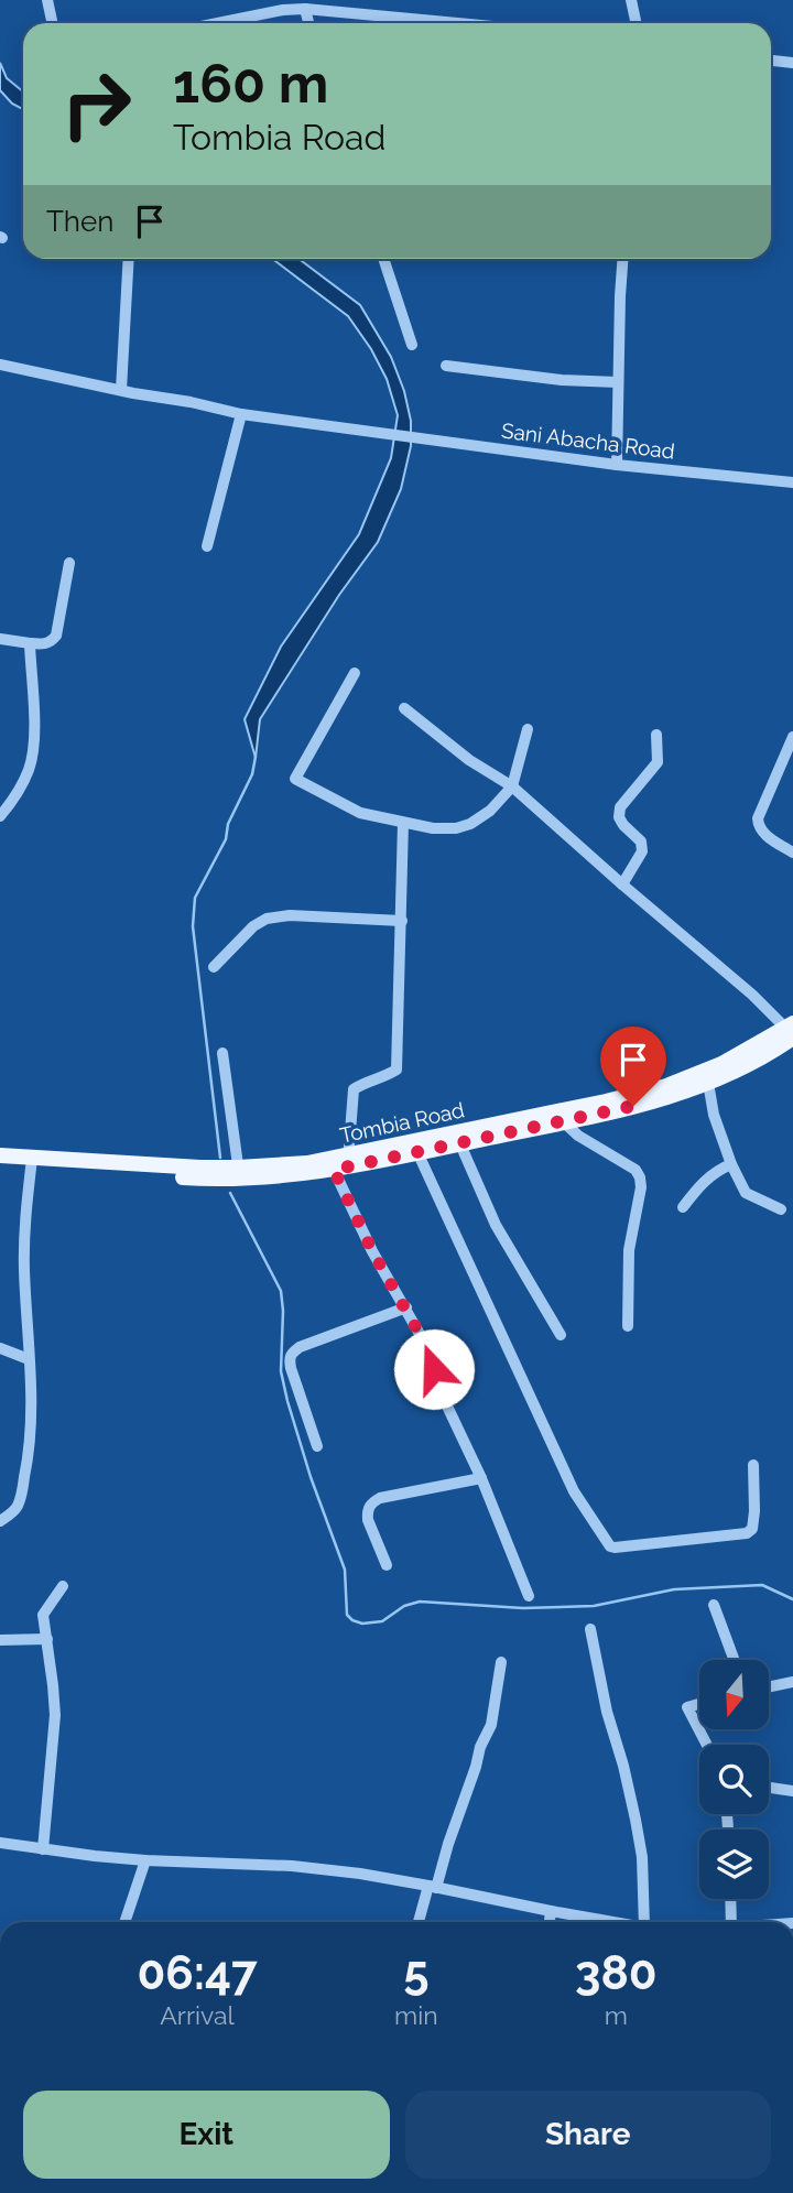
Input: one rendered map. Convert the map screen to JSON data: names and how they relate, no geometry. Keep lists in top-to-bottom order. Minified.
{"streets":{"main road":["Tombia Road"],"street":["Sani Abacha Road"]},"north":"bottom","page":{"turn":["160 m","Tombia Road"],"then":"Then","eta":["06:47","Arrival","5","min","380","m"],"buttons":["Exit","Share"]}}
